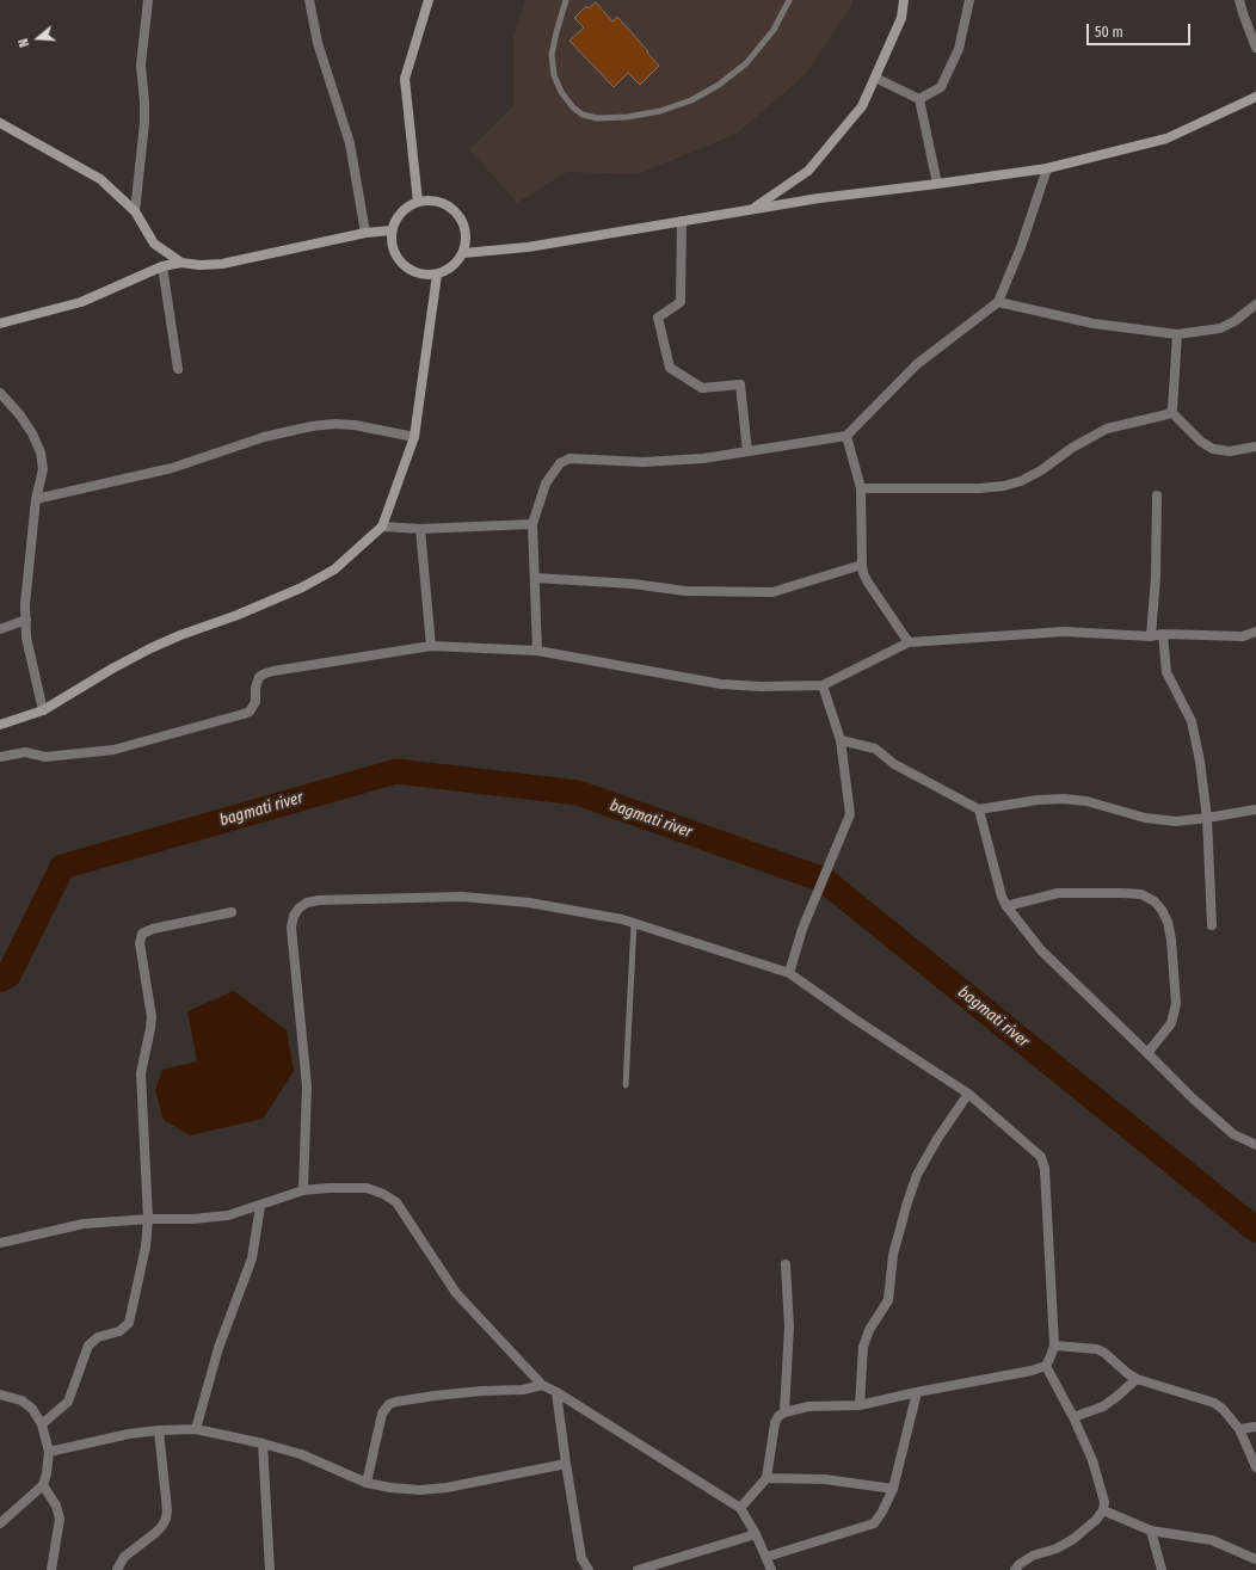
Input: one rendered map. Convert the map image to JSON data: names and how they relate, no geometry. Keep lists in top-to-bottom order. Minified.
{"water":["bagmati river"],"scale_bar":"50 m","north":"left"}
